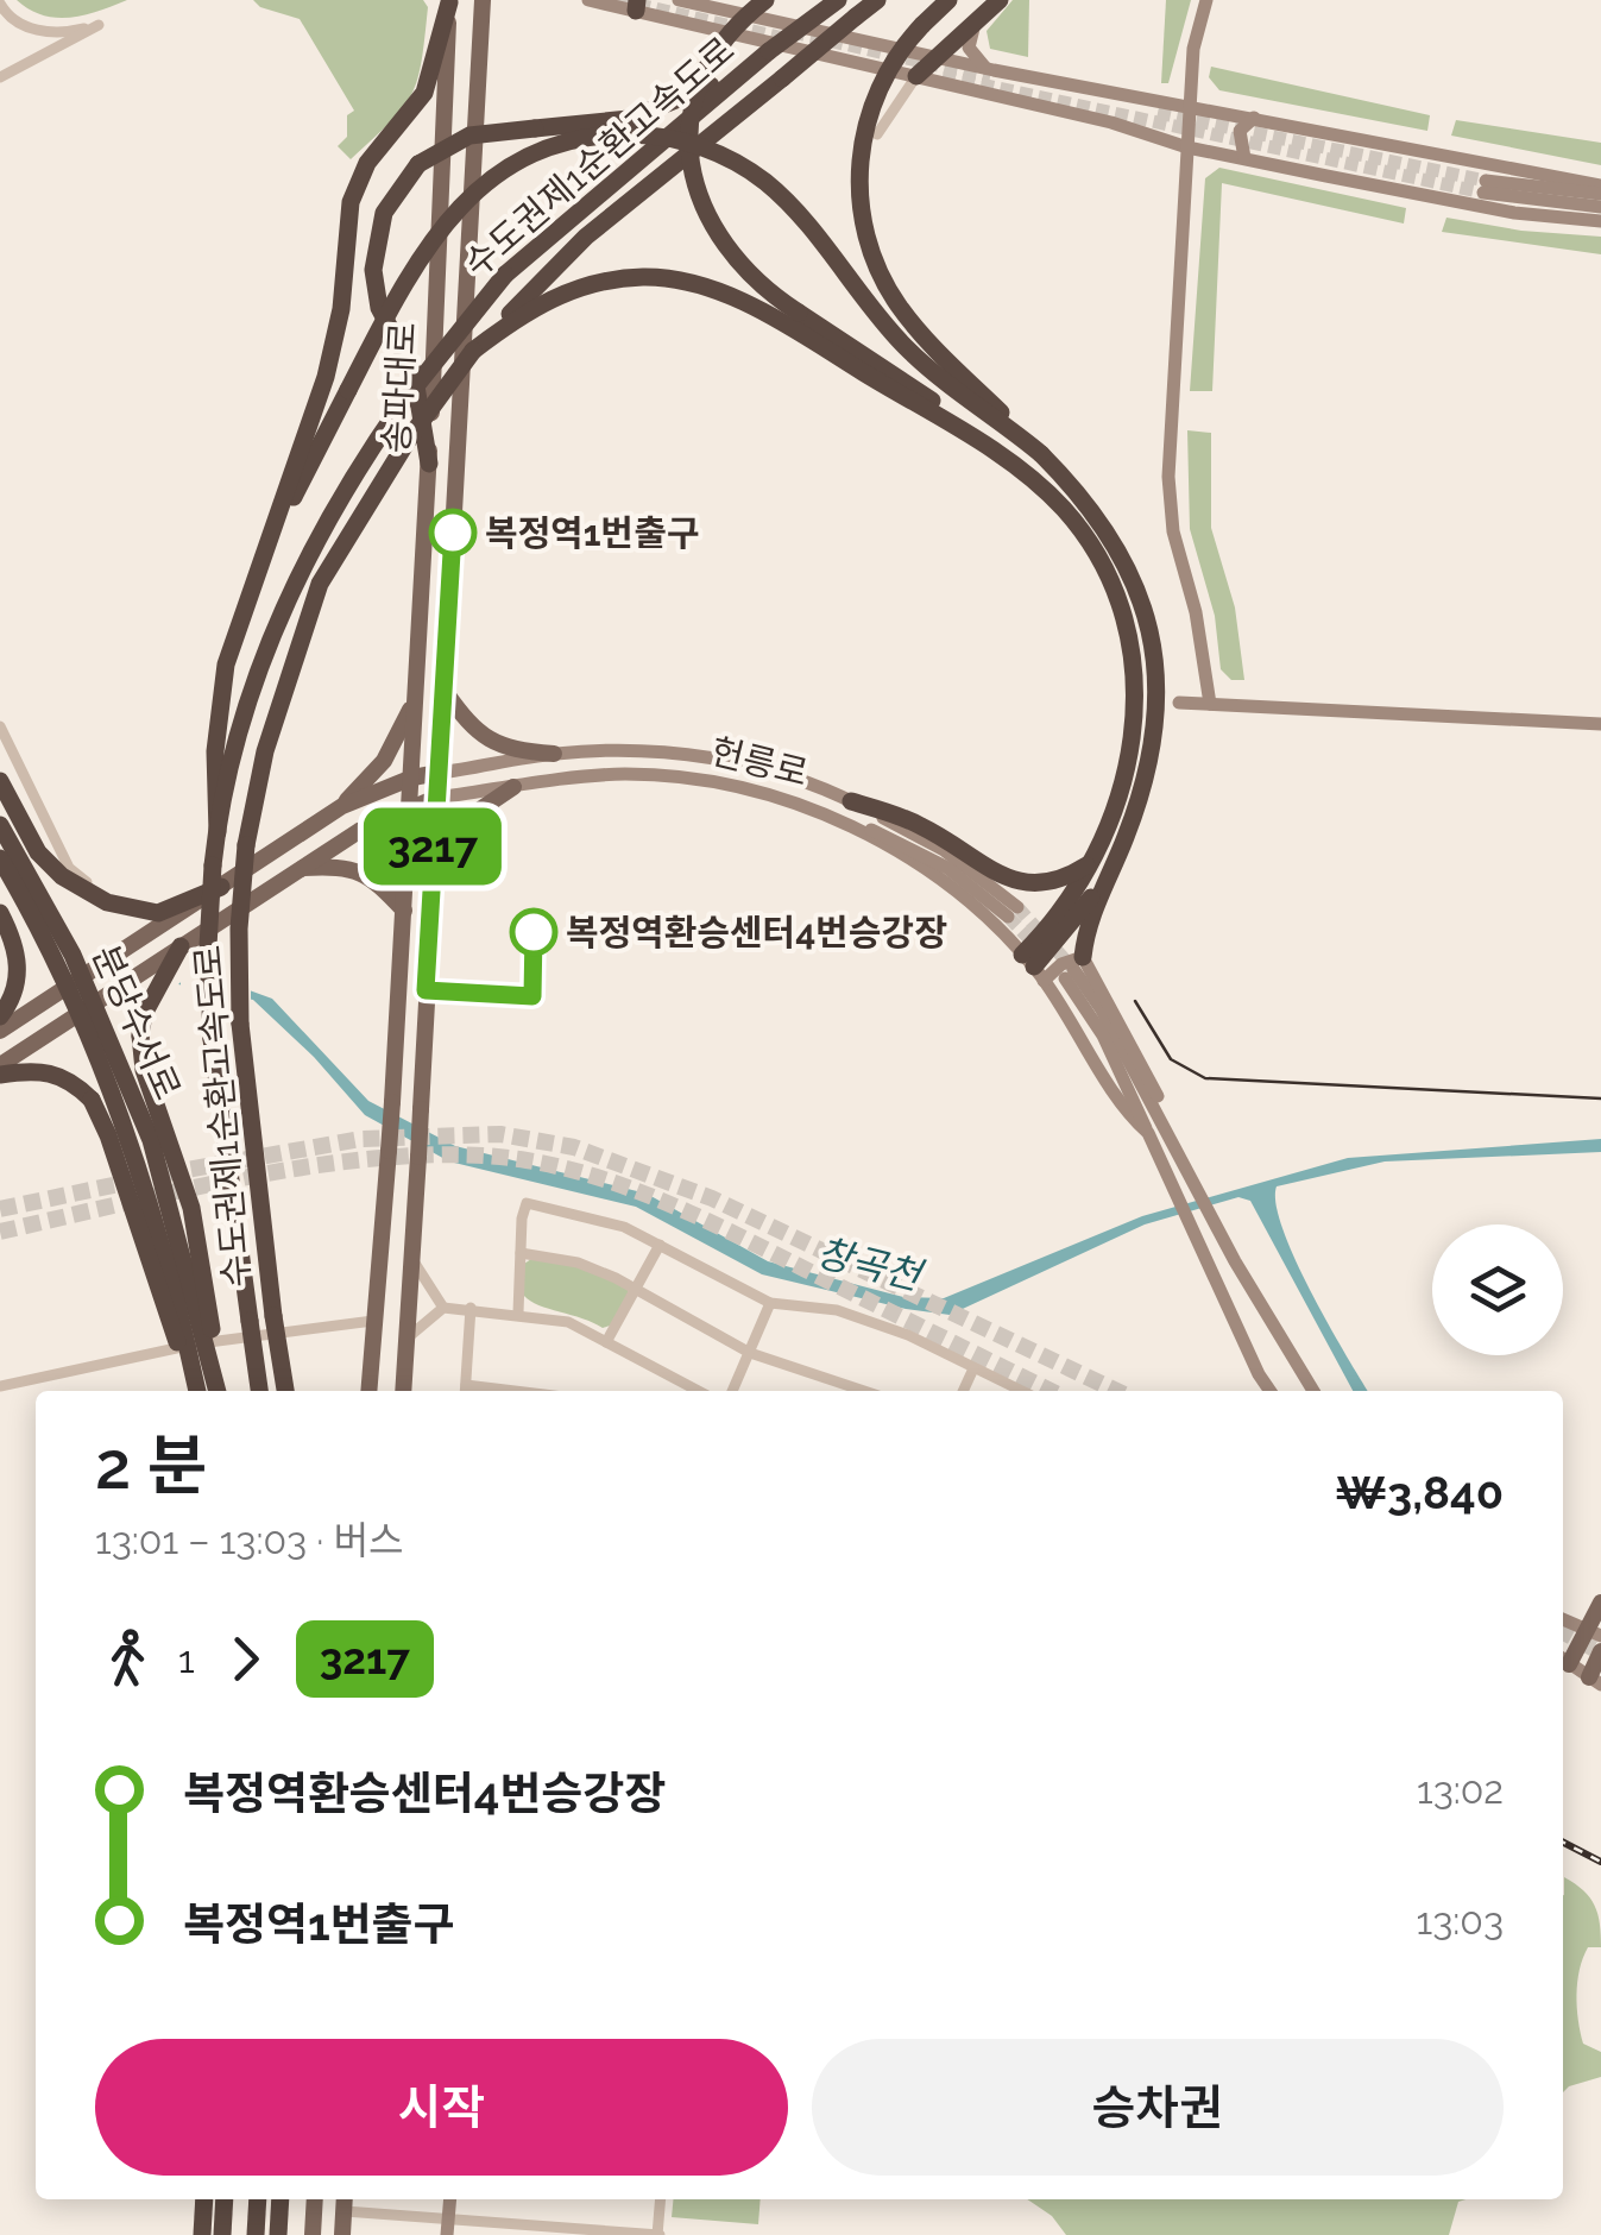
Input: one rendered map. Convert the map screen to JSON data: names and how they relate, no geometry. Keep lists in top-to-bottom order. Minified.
{"streets":{"highway":["수도권제1순환고속도로","분당수서로"],"main road":["송파대로","헌릉로"]},"crossings":[["송파대로","헌릉로"]],"water":["창곡천"],"places":["복정역1번출구","복정역환승센터4번승강장"],"lines":["bus line 3217"],"page":{"on_map":"3217","heading":["2 분","13:01 – 13:03 · 버스","₩3,840"],"legs":["1","3217"],"list":[{"name":"복정역환승센터4번승강장","value":"13:02"},{"name":"복정역1번출구","value":"13:03"}],"buttons":["시작","승차권"]}}
